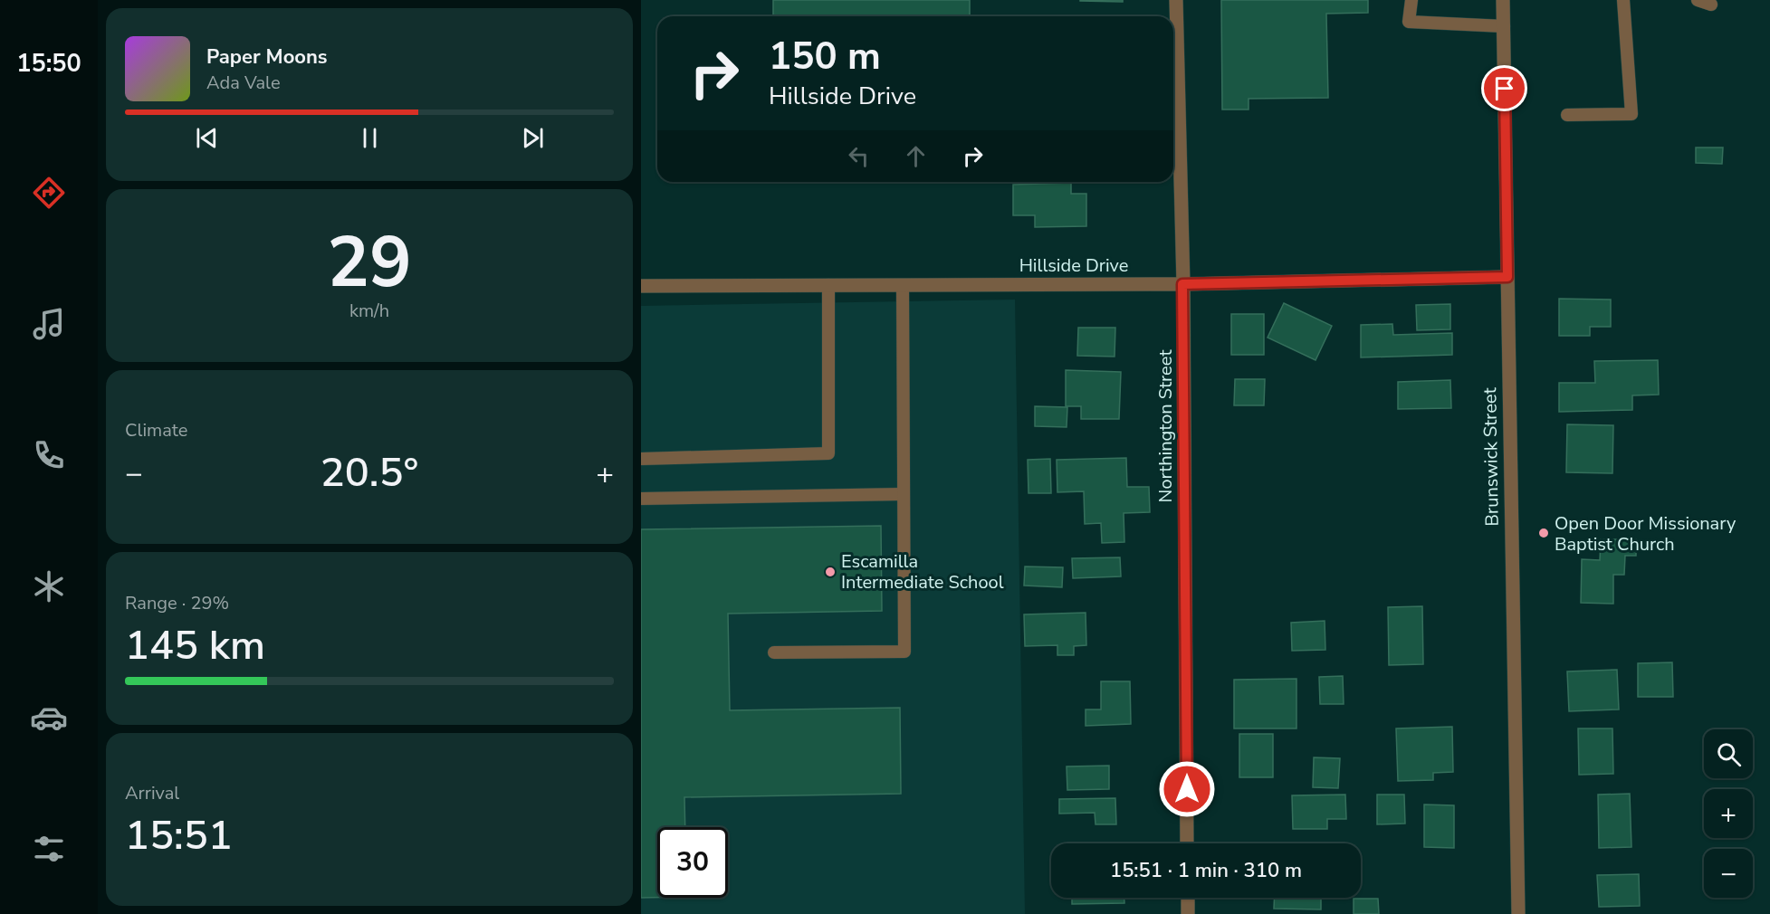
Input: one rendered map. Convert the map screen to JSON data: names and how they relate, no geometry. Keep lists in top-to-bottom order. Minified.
{"streets":{"street":["Hillside Drive","Northington Street","Brunswick Street"]},"crossings":[["Hillside Drive","Northington Street"],["Hillside Drive","Brunswick Street"]],"places":["Open Door Missionary Baptist Church","Escamilla Intermediate School"],"page":{"tabs":"15:50","turn":["150 m","Hillside Drive"],"song":["Paper Moons","Ada Vale"],"tile":[["29","km/h"],"Climate",["Range · 29%","145 km"],["Arrival","15:51"]],"heat":["−","20.5°","+"],"map_buttons":["+","−"],"limit":"30","trip":"15:51 · 1 min · 310 m"}}
